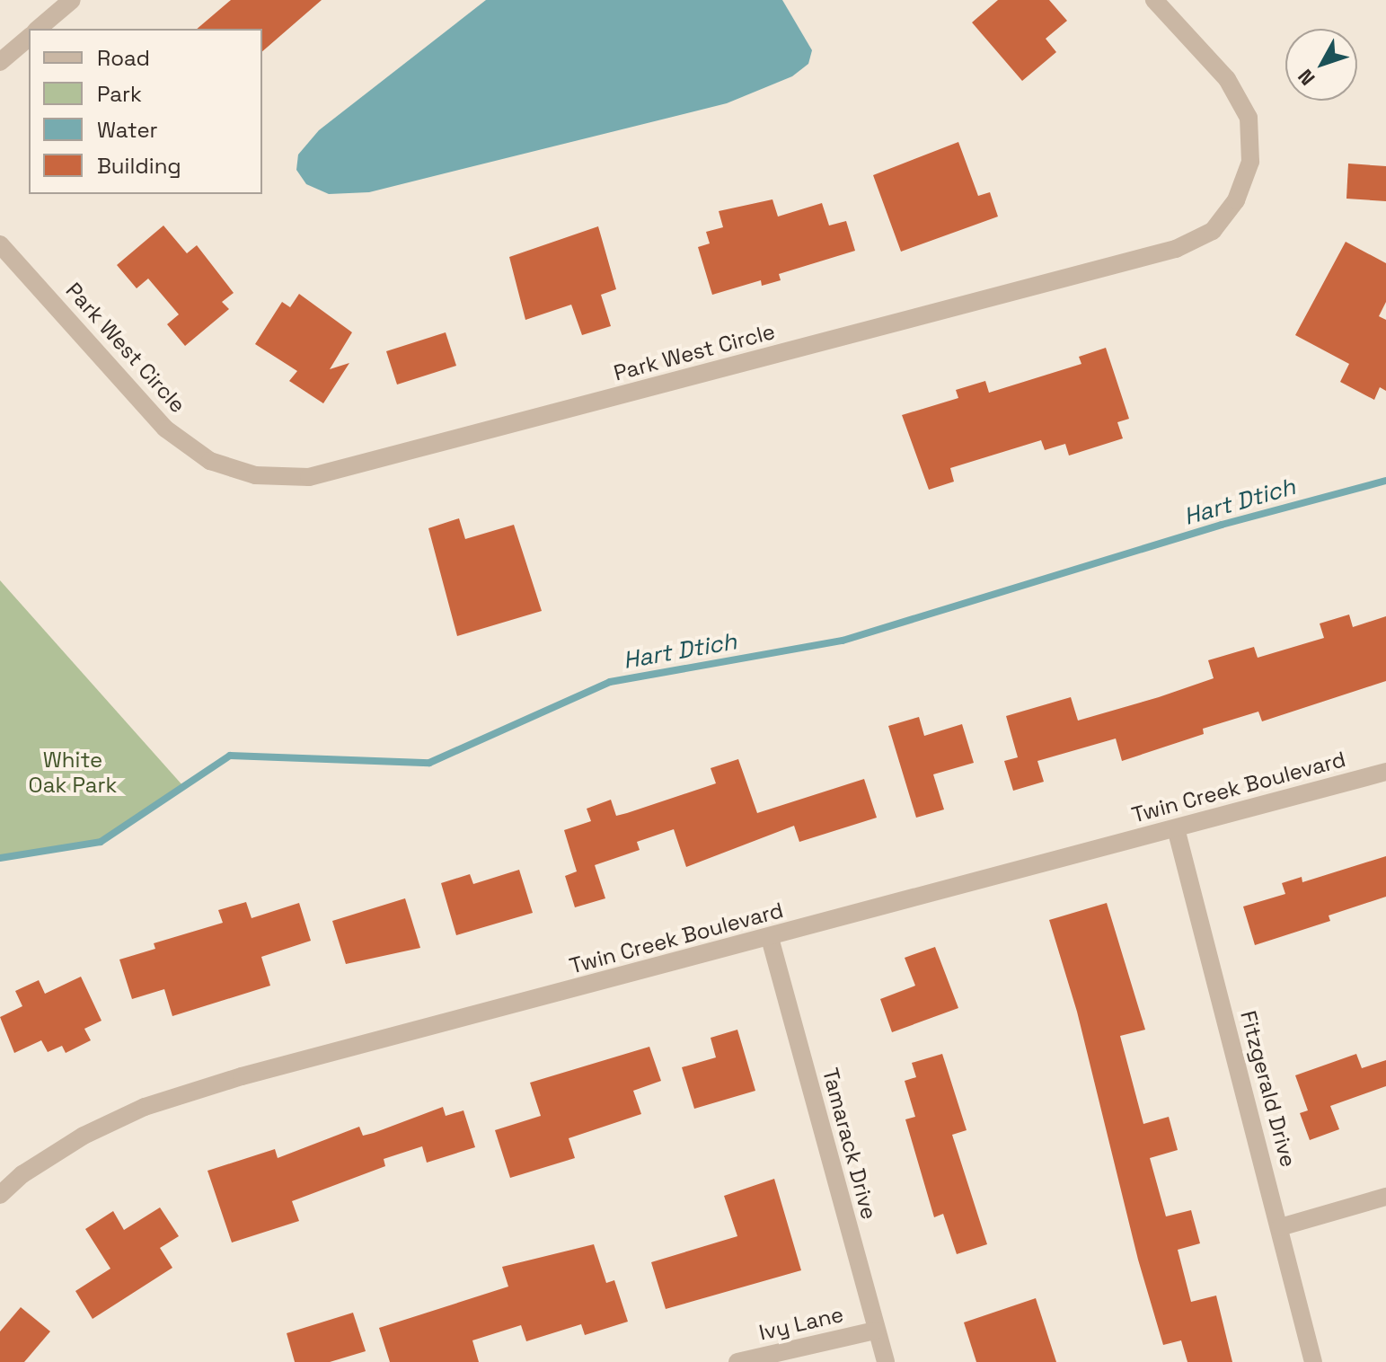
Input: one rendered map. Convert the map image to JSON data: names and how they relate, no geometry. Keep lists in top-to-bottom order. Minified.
{"streets":{"street":["Park West Circle","Twin Creek Boulevard","Fitzgerald Drive","Tamarack Drive","Ivy Lane"]},"crossings":[["Twin Creek Boulevard","Fitzgerald Drive"],["Twin Creek Boulevard","Tamarack Drive"],["Tamarack Drive","Ivy Lane"]],"water":["Hart Dtich"],"parks":["White Oak Park"],"legend":["Road","Park","Water","Building"],"north":"bottom left"}
